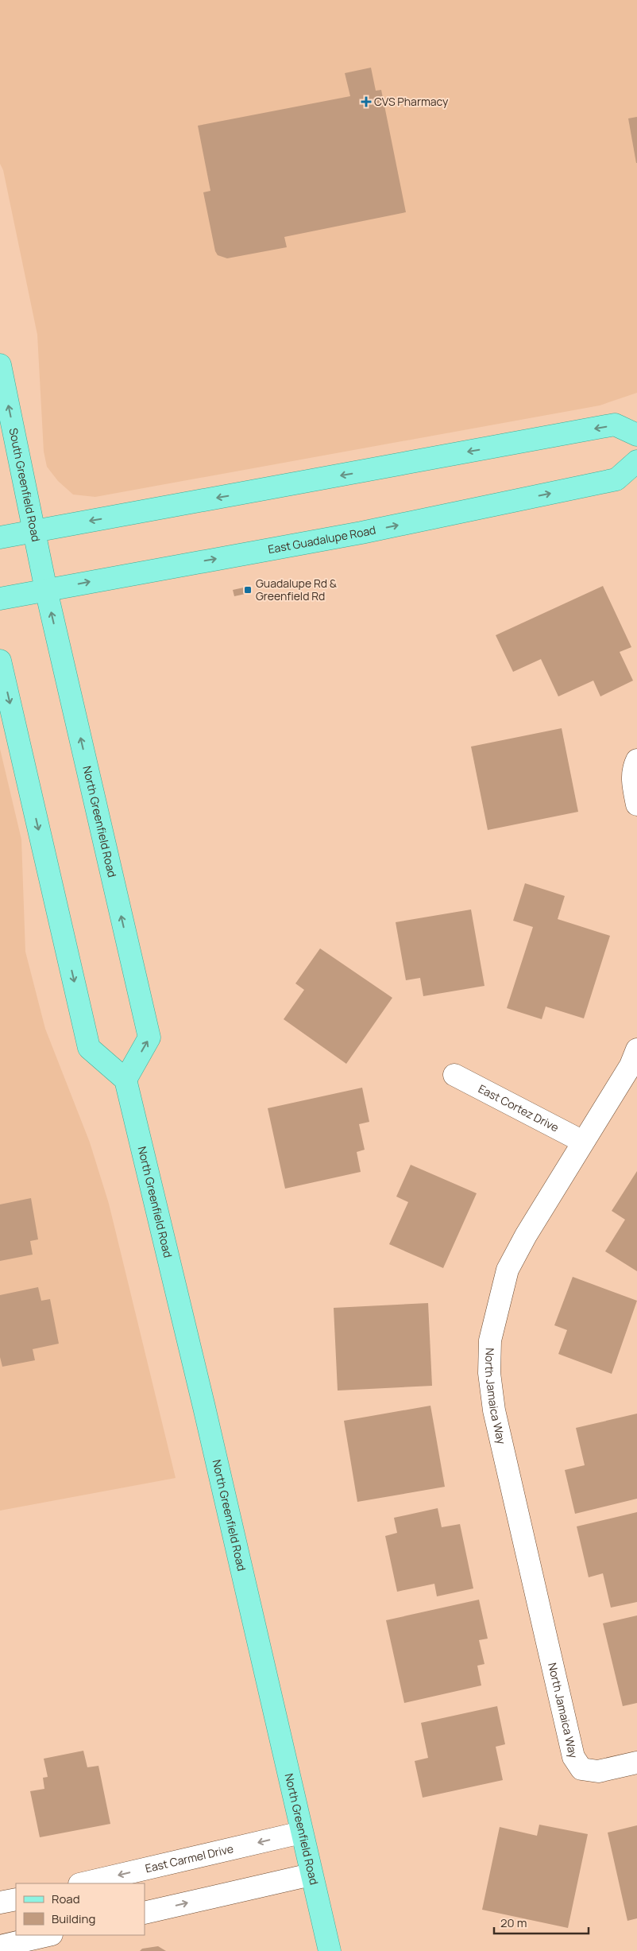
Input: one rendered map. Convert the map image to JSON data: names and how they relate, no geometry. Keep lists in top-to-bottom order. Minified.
{"streets":{"main road":["South Greenfield Road","East Guadalupe Road","North Greenfield Road"],"street":["East Cortez Drive","North Jamaica Way","East Carmel Drive"]},"crossings":[["South Greenfield Road","North Greenfield Road"],["East Guadalupe Road","North Greenfield Road"],["North Greenfield Road","East Carmel Drive"],["East Cortez Drive","North Jamaica Way"]],"one_way":["South Greenfield Road"],"places":{"health":["CVS Pharmacy"],"transit":["Guadalupe Rd & Greenfield Rd"]},"legend":["Road","Building"],"scale_bar":"20 m"}
